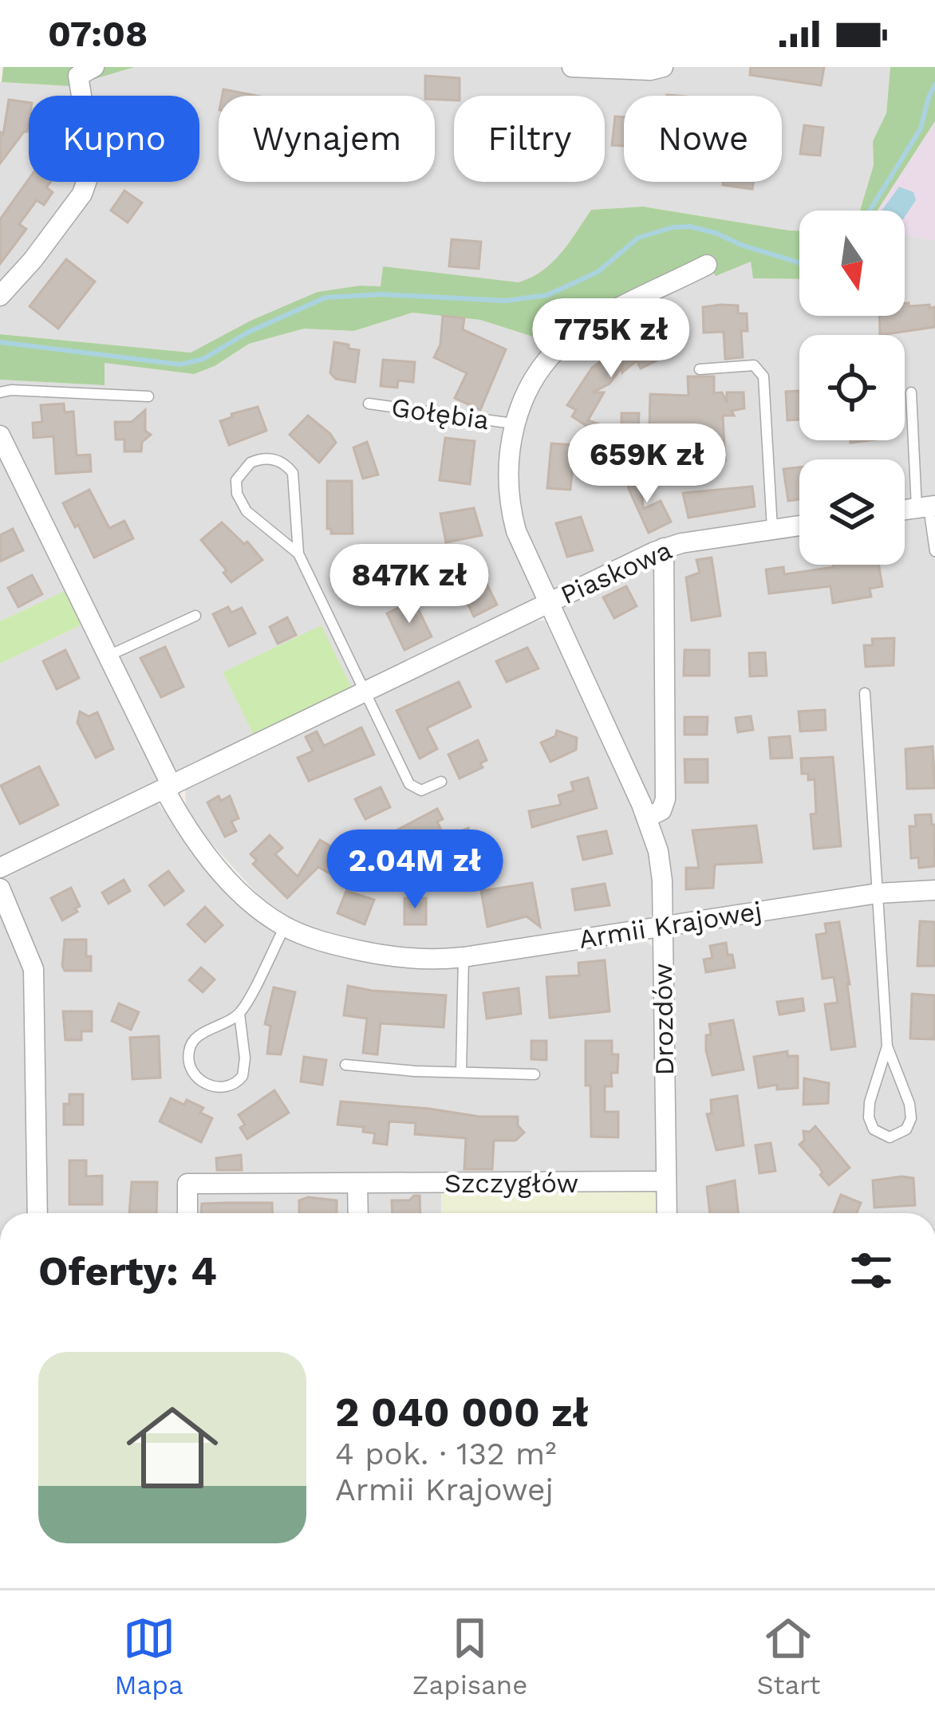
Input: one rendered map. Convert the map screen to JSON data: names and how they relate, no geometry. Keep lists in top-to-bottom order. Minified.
{"streets":{"street":["Gołębia","Piaskowa","Armii Krajowej","Drozdów","Szczygłów"]},"crossings":[["Gołębia","Piaskowa"],["Gołębia","Drozdów"],["Piaskowa","Armii Krajowej"],["Piaskowa","Drozdów"],["Armii Krajowej","Drozdów"],["Drozdów","Szczygłów"]],"north":"bottom","page":{"status":"07:08","chip":["Kupno","Wynajem","Filtry","Nowe"],"price":["775K zł","659K zł","847K zł","2.04M zł"],"heading":"Oferty: 4","list":[{"name":"2 040 000 zł","note":"4 pok. · 132 m² · Armii Krajowej"}],"tabs":["Mapa","Zapisane","Start"]}}
